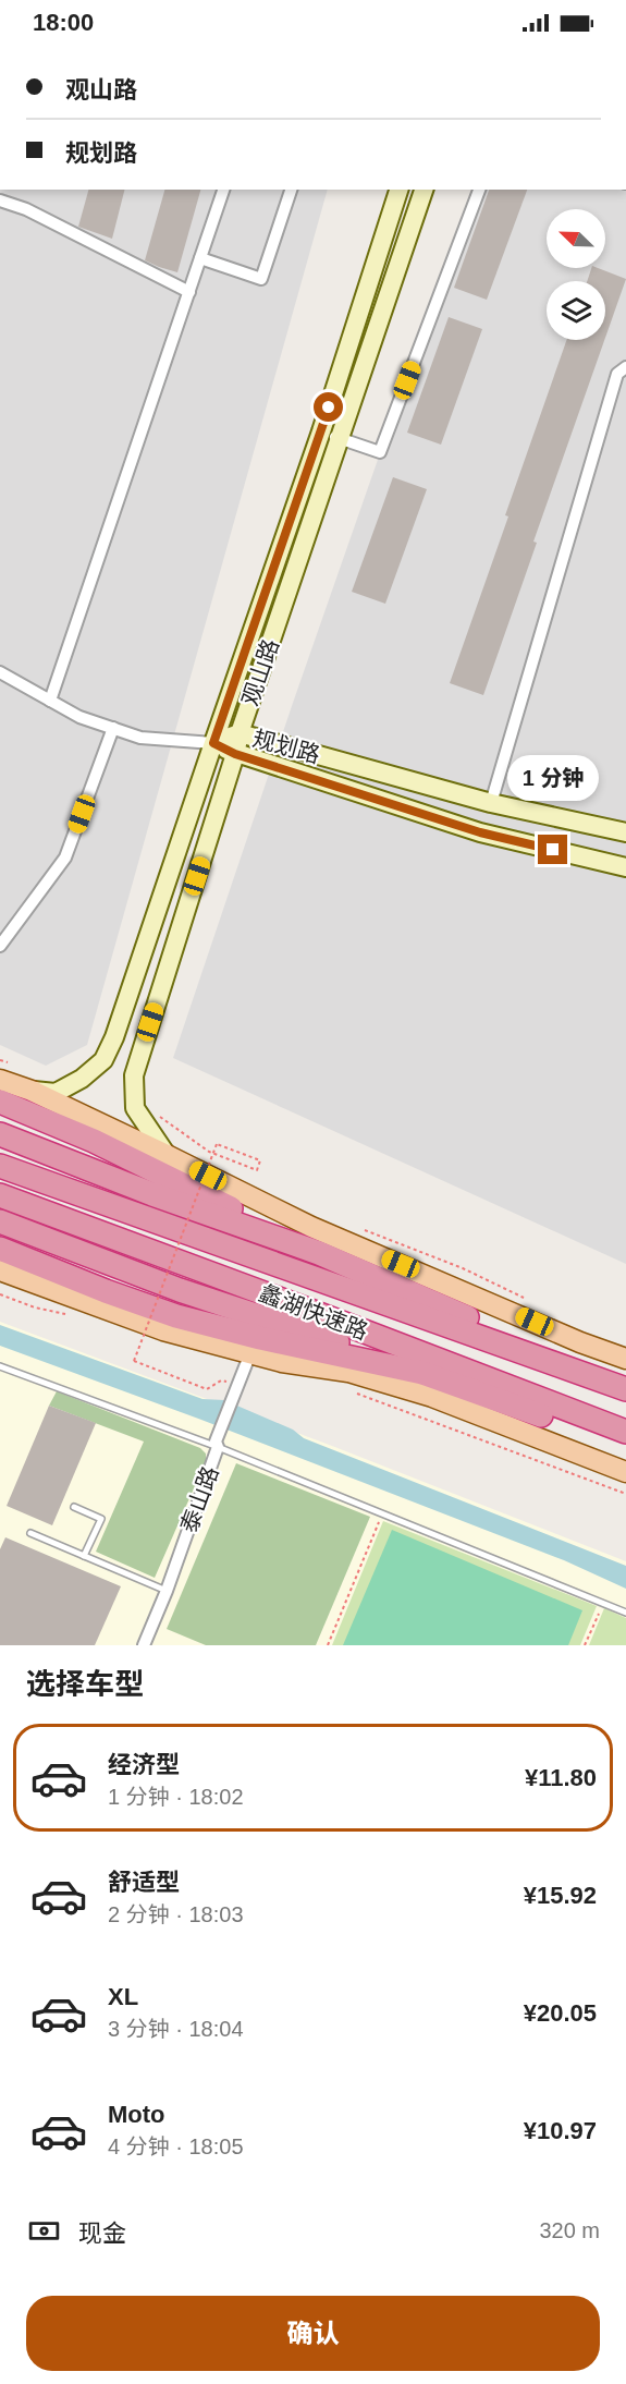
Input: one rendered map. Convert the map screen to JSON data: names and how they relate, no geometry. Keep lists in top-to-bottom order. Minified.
{"streets":{"highway":["蠡湖快速路"],"main road":["观山路","规划路"],"street":["泰山路"]},"crossings":[["观山路","规划路"]],"north":"top left","page":{"status":"18:00","banner":["观山路","规划路"],"bubble":"1 分钟","heading":"选择车型","list":[{"name":"经济型","note":"1 分钟 · 18:02","value":"¥11.80"},{"name":"舒适型","note":"2 分钟 · 18:03","value":"¥15.92"},{"name":"XL","note":"3 分钟 · 18:04","value":"¥20.05"},{"name":"Moto","note":"4 分钟 · 18:05","value":"¥10.97"}],"pay":["现金","320 m"],"buttons":"确认"}}
